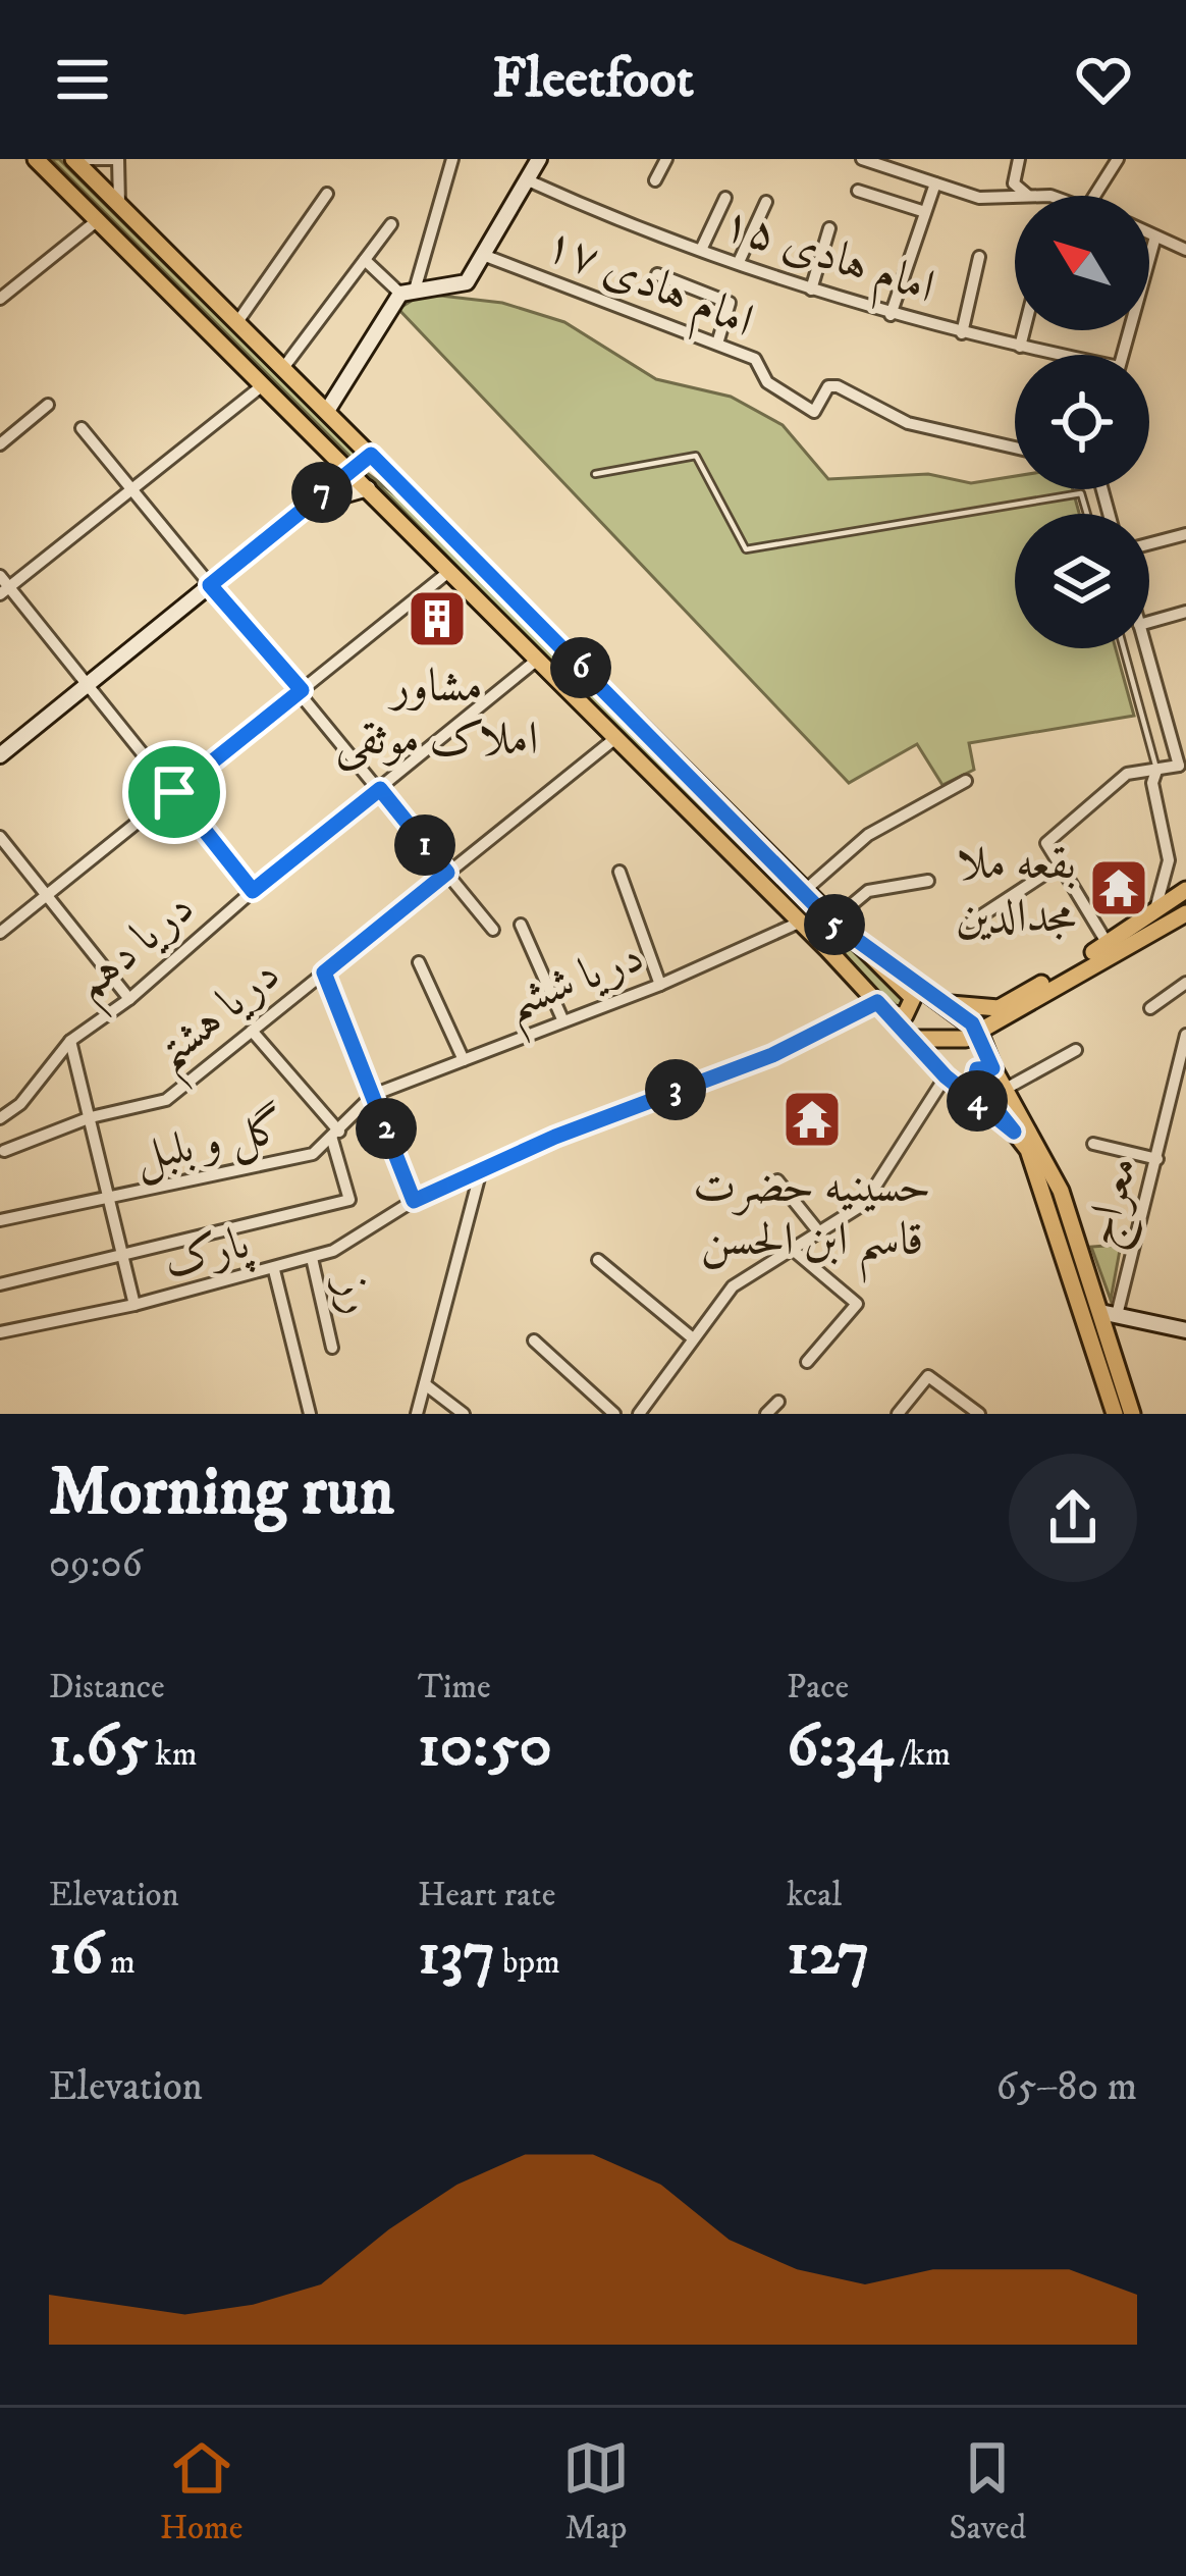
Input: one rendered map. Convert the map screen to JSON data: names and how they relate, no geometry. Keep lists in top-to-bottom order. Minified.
{"streets":{"street":["امام هادی ۱۵","امام هادی ۱۷","دریا دهم","دریا ششم","دریا هشتم","گل و بلبل","معراج","پارک","رز"]},"crossings":[["دریا ششم","گل و بلبل"],["پارک","رز"]],"places":{"building":["مشاور املاک موثقی"],"temple":["بقعه ملا مجدالدين","حسینیه حضرت قاسم ابن الحسن"]},"north":"top left","page":{"header":"Fleetfoot","pins":["7","6","1","5","3","4","2"],"heading":["Morning run","09:06"],"stats":[["Distance","1.65 km"],["Time","10:50"],["Pace","6:34 /km"],["Elevation","16 m"],["Heart rate","137 bpm"],["kcal","127"]],"chart":["Elevation","65–80 m"],"tabs":["Home","Map","Saved"]}}
